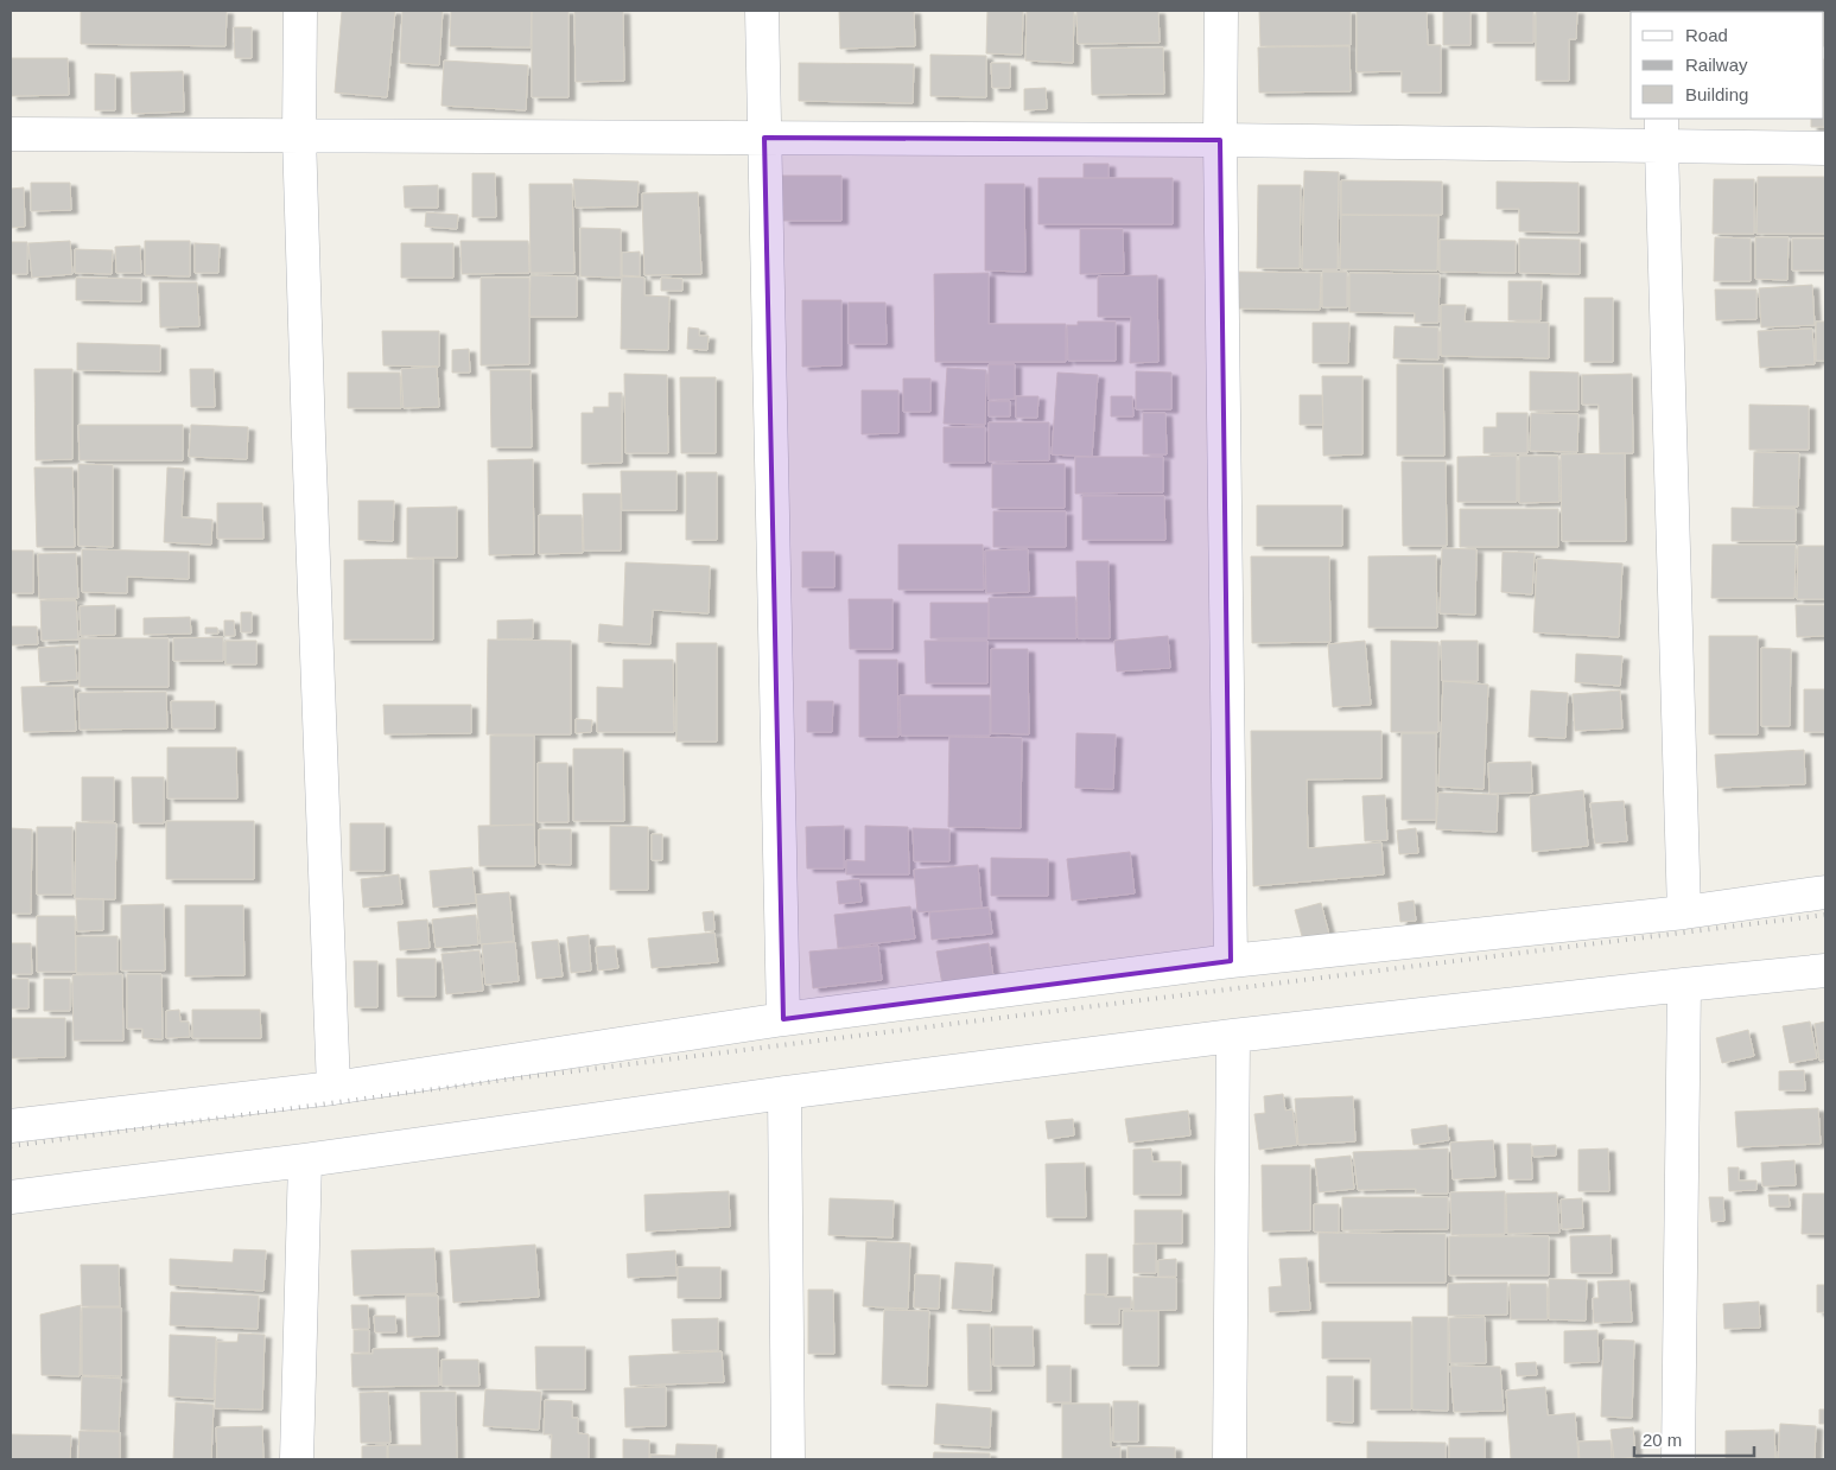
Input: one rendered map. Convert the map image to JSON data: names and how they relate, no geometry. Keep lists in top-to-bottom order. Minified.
{"legend":["Road","Railway","Building"],"scale_bar":"20 m"}
